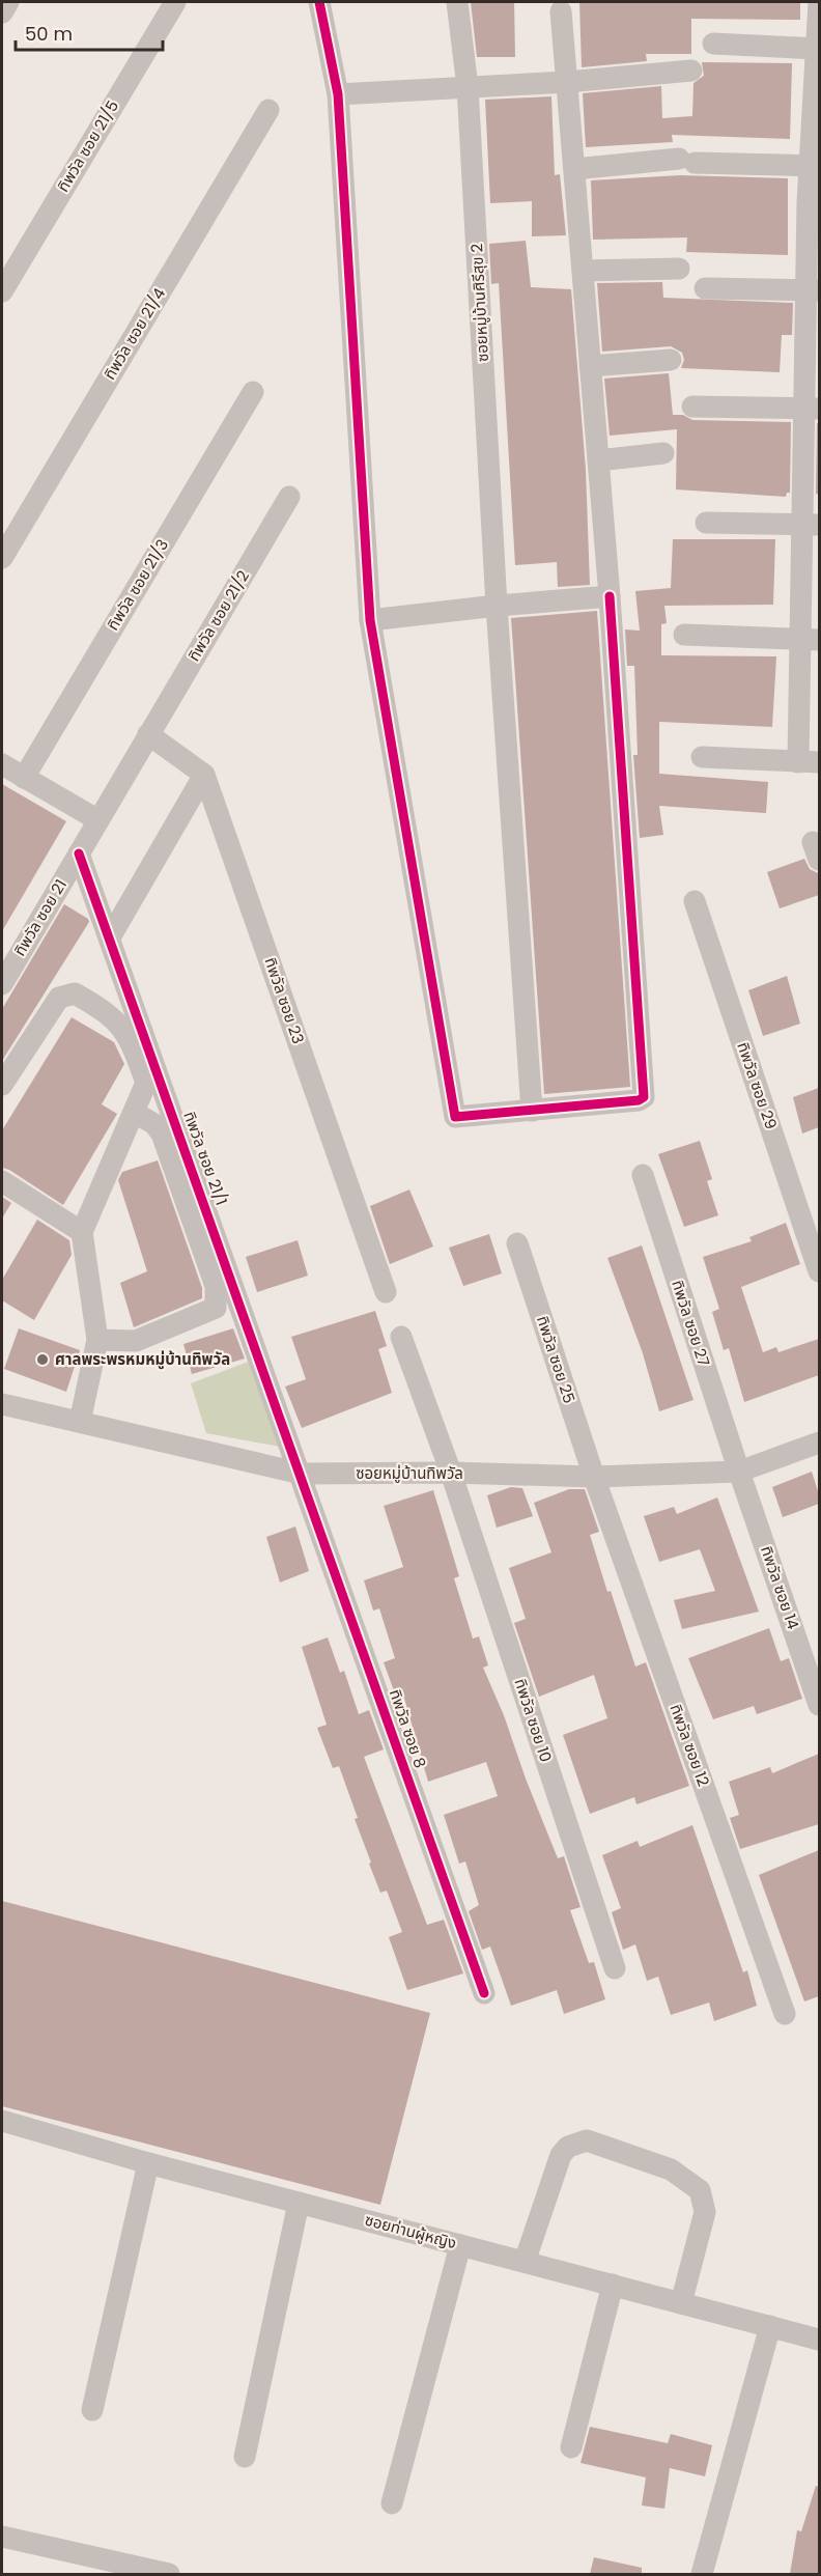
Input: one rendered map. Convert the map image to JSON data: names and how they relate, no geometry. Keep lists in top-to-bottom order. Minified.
{"streets":{"street":["ทิพวัล ซอย 21/5","ซอยหมู่บ้านศิรีสุข 2","ทิพวัล ซอย 21/4","ทิพวัล ซอย 21/3","ทิพวัล ซอย 21/2","ทิพวัล ซอย 21","ทิพวัล ซอย 23","ทิพวัล ซอย 29","ทิพวัล ซอย 21/1","ทิพวัล ซอย 27","ทิพวัล ซอย 25","ซอยหมู่บ้านทิพวัล","ทิพวัล ซอย 14","ทิพวัล ซอย 10","ทิพวัล ซอย 8","ทิพวัล ซอย 12","ซอยท่านผู้หญิง"]},"crossings":[["ทิพวัล ซอย 21/2","ทิพวัล ซอย 21"],["ทิพวัล ซอย 21","ทิพวัล ซอย 21/1"],["ทิพวัล ซอย 21/1","ซอยหมู่บ้านทิพวัล"],["ทิพวัล ซอย 21/1","ทิพวัล ซอย 8"],["ทิพวัล ซอย 27","ซอยหมู่บ้านทิพวัล"],["ทิพวัล ซอย 27","ทิพวัล ซอย 14"],["ทิพวัล ซอย 25","ซอยหมู่บ้านทิพวัล"],["ทิพวัล ซอย 25","ทิพวัล ซอย 12"],["ซอยหมู่บ้านทิพวัล","ทิพวัล ซอย 14"],["ซอยหมู่บ้านทิพวัล","ทิพวัล ซอย 10"],["ซอยหมู่บ้านทิพวัล","ทิพวัล ซอย 8"],["ซอยหมู่บ้านทิพวัล","ทิพวัล ซอย 12"]],"places":["ศาลพระพรหมหมู่บ้านทิพวัล"],"scale_bar":"50 m"}
